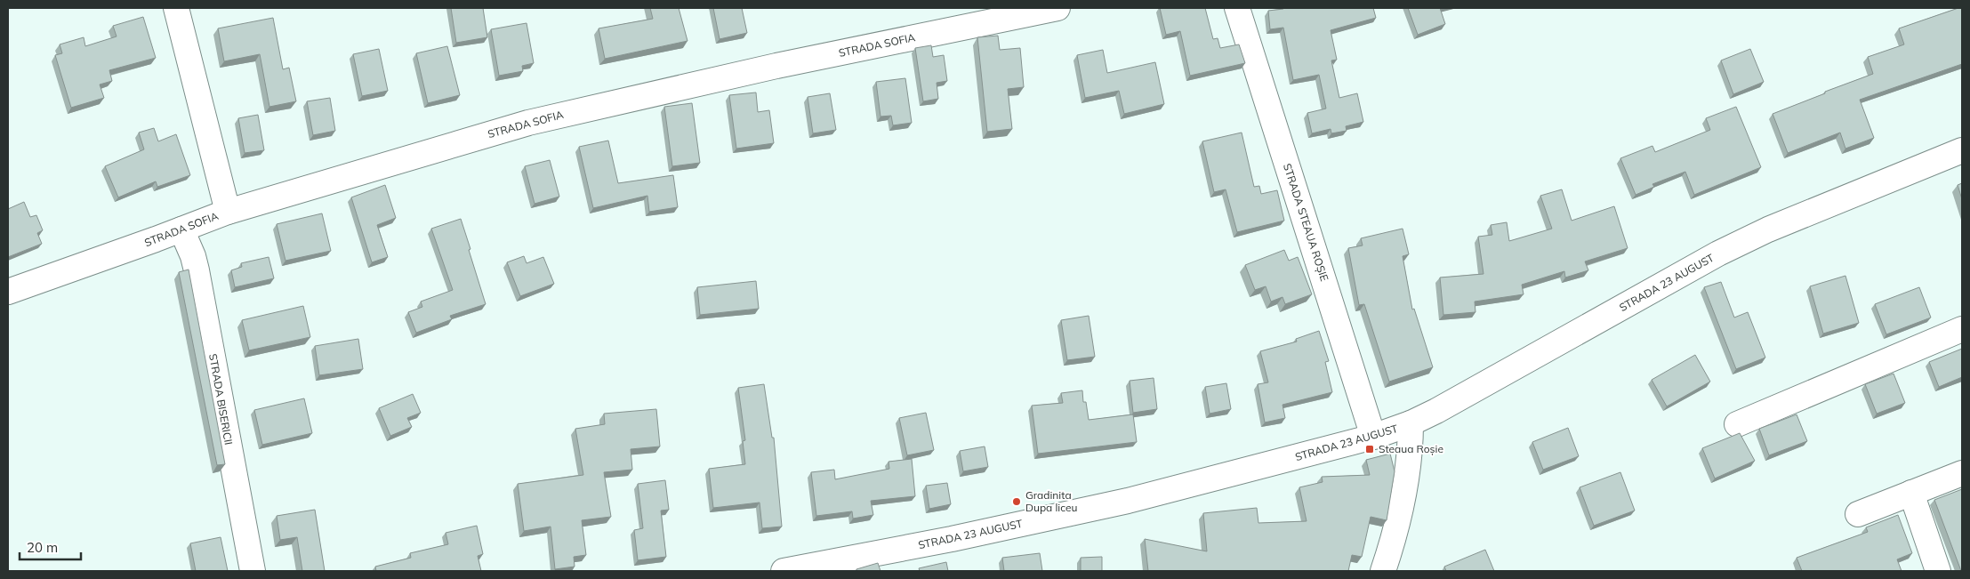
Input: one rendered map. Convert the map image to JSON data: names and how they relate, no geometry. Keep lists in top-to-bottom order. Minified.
{"streets":{"street":["STRADA SOFIA","STRADA STEAUA ROȘIE","STRADA 23 AUGUST","STRADA BISERICII"]},"crossings":[["STRADA SOFIA","STRADA BISERICII"],["STRADA STEAUA ROȘIE","STRADA 23 AUGUST"]],"places":{"transit":["Steaua Roșie"],"other":["Gradinita Dupa liceu"]},"scale_bar":"20 m"}
